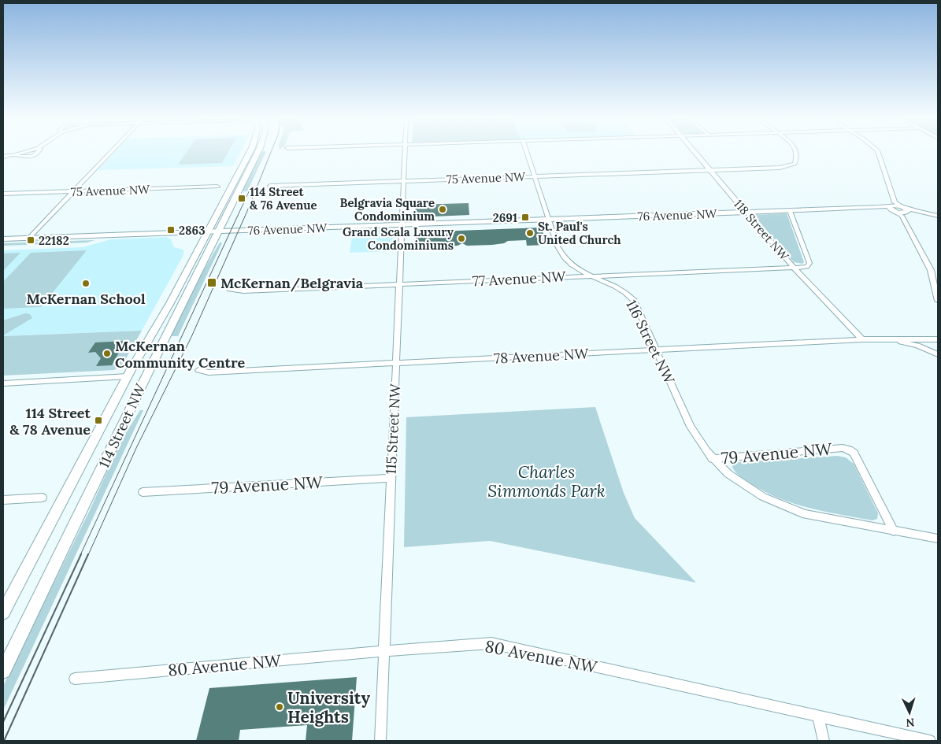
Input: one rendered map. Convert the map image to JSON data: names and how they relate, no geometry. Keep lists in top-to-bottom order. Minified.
{"streets":{"main road":["114 Street NW"],"street":["75 Avenue NW","76 Avenue NW","118 Street NW","77 Avenue NW","116 Street NW","78 Avenue NW","115 Street NW","79 Avenue NW","80 Avenue NW"]},"crossings":[["75 Avenue NW","118 Street NW"],["75 Avenue NW","116 Street NW"],["75 Avenue NW","115 Street NW"],["76 Avenue NW","118 Street NW"],["76 Avenue NW","116 Street NW"],["76 Avenue NW","114 Street NW"],["76 Avenue NW","115 Street NW"],["118 Street NW","77 Avenue NW"],["118 Street NW","78 Avenue NW"],["77 Avenue NW","116 Street NW"],["77 Avenue NW","115 Street NW"],["116 Street NW","78 Avenue NW"],["116 Street NW","79 Avenue NW"],["78 Avenue NW","115 Street NW"],["115 Street NW","79 Avenue NW"],["115 Street NW","80 Avenue NW"]],"parks":["Charles Simmonds Park"],"places":{"transit":["114 Street & 76 Avenue","2691","2863","22182","McKernan/Belgravia","114 Street & 78 Avenue"],"other":["Belgravia Square Condominium","St. Paul's United Church","Grand Scala Luxury Condominiums","McKernan School","McKernan Community Centre","University Heights"]},"north":"bottom"}
